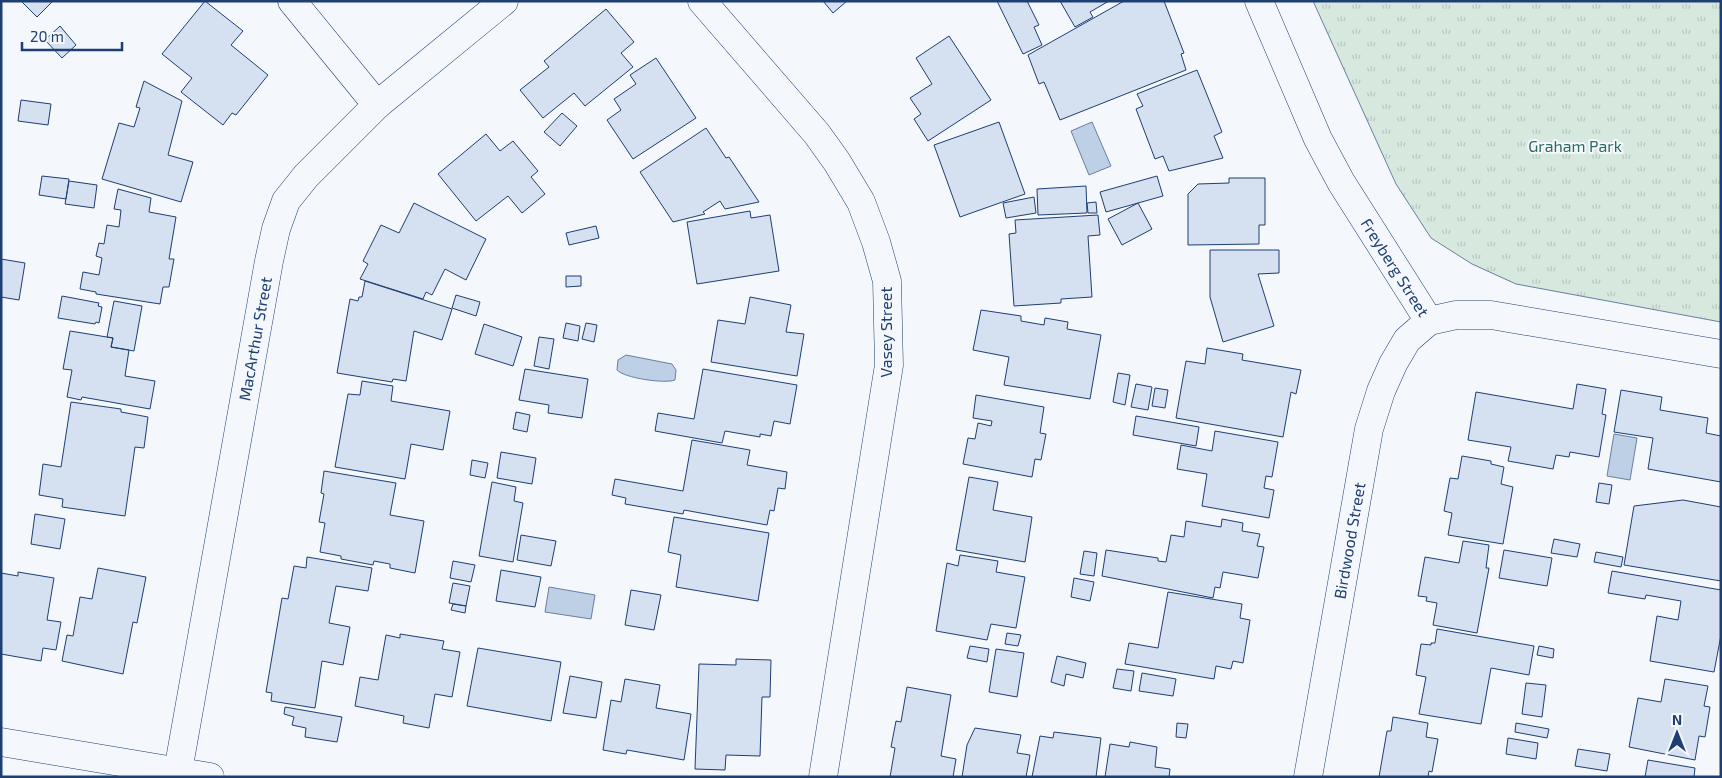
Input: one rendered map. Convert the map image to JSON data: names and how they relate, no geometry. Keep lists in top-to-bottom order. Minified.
{"streets":{"street":["Freyberg Street","Vasey Street","MacArthur Street","Birdwood Street"]},"crossings":[["Freyberg Street","Birdwood Street"]],"parks":["Graham Park"],"scale_bar":"20 m","north":"top"}
